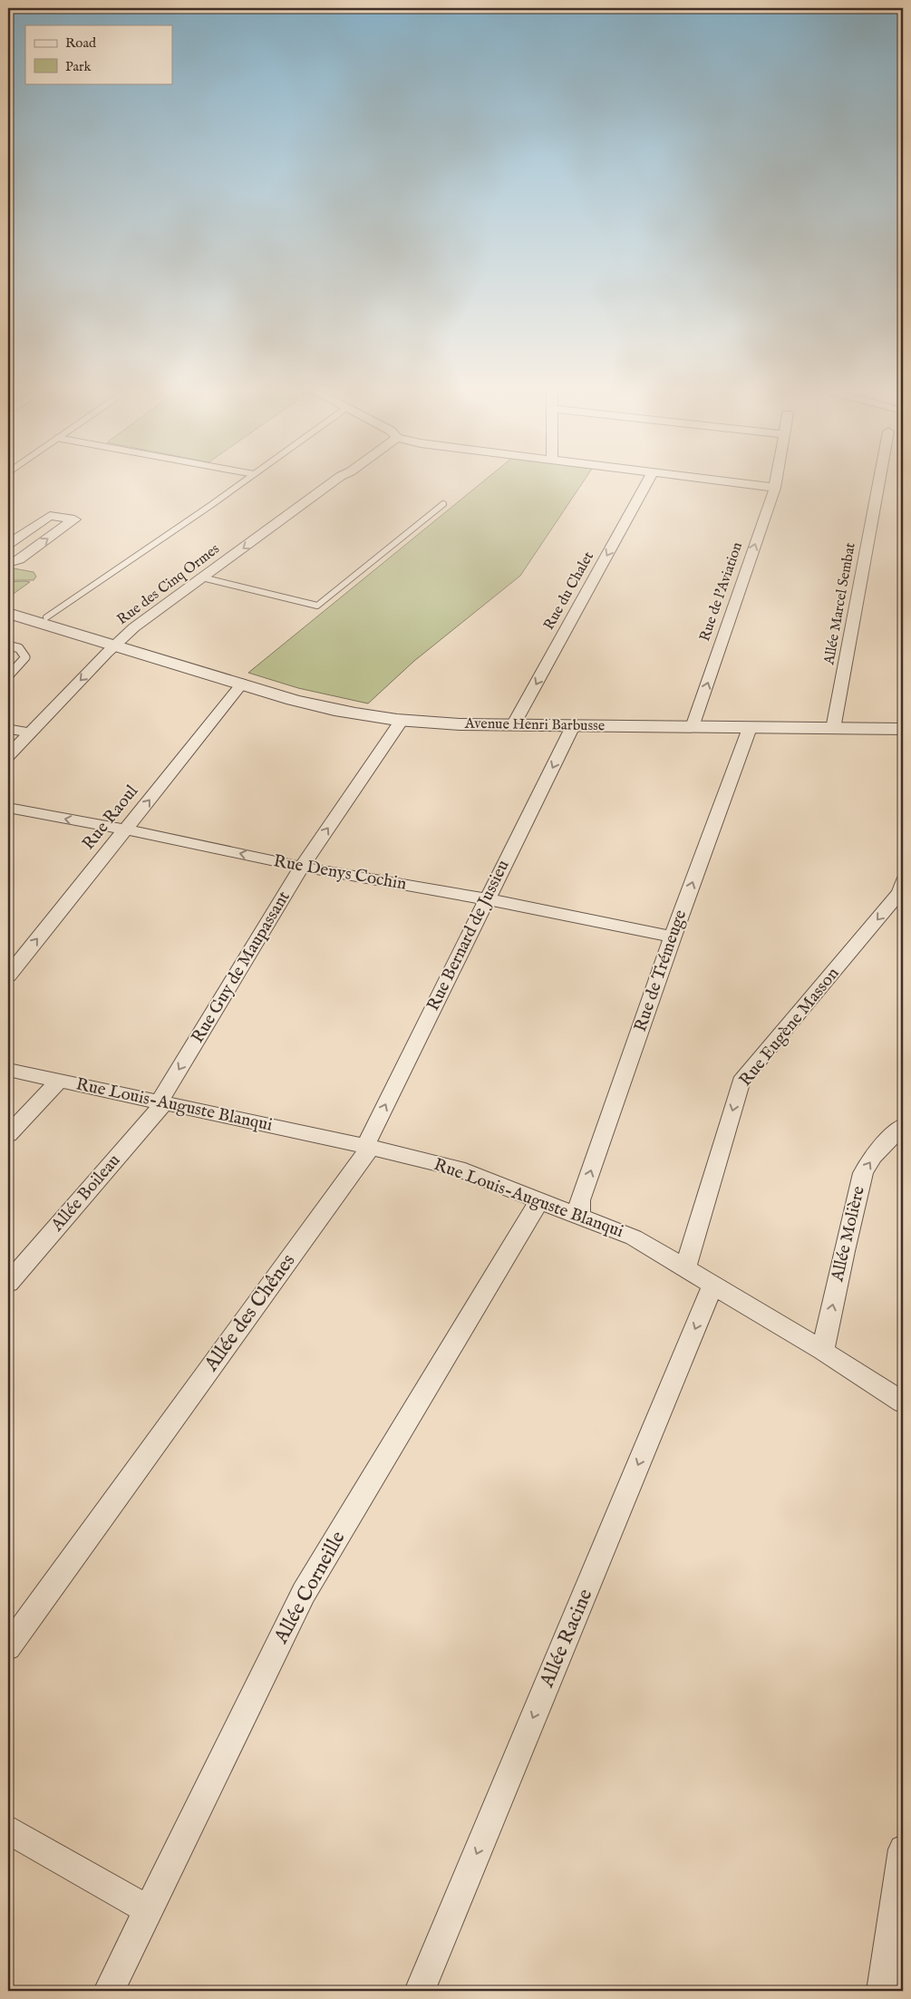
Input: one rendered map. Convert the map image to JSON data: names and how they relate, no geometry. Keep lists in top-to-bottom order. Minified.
{"streets":{"street":["Rue des Cinq Ormes","Rue du Chalet","Rue de l'Aviation","Allée Marcel Sembat","Avenue Henri Barbusse","Rue Raoul","Rue Denys Cochin","Rue Bernard de Jussieu","Rue Guy de Maupassant","Rue de Trémeuge","Rue Eugène Masson","Rue Louis-Auguste Blanqui","Allée Boileau","Allée Molière","Allée des Chênes","Allée Corneille","Allée Racine"]},"crossings":[["Rue des Cinq Ormes","Avenue Henri Barbusse"],["Rue du Chalet","Avenue Henri Barbusse"],["Rue de l'Aviation","Avenue Henri Barbusse"],["Allée Marcel Sembat","Avenue Henri Barbusse"],["Avenue Henri Barbusse","Rue Raoul"],["Avenue Henri Barbusse","Rue Bernard de Jussieu"],["Avenue Henri Barbusse","Rue Guy de Maupassant"],["Avenue Henri Barbusse","Rue de Trémeuge"],["Rue Raoul","Rue Denys Cochin"],["Rue Denys Cochin","Rue Bernard de Jussieu"],["Rue Denys Cochin","Rue Guy de Maupassant"],["Rue Denys Cochin","Rue de Trémeuge"],["Rue Bernard de Jussieu","Rue Louis-Auguste Blanqui"],["Rue Bernard de Jussieu","Allée des Chênes"],["Rue Guy de Maupassant","Rue Louis-Auguste Blanqui"],["Rue Guy de Maupassant","Allée Boileau"],["Rue de Trémeuge","Rue Louis-Auguste Blanqui"],["Rue Eugène Masson","Rue Louis-Auguste Blanqui"],["Rue Louis-Auguste Blanqui","Allée Boileau"],["Rue Louis-Auguste Blanqui","Allée Molière"],["Rue Louis-Auguste Blanqui","Allée des Chênes"],["Rue Louis-Auguste Blanqui","Allée Corneille"],["Rue Louis-Auguste Blanqui","Allée Racine"]],"one_way":["Rue des Cinq Ormes","Rue du Chalet","Rue de l'Aviation","Rue Raoul","Rue Denys Cochin","Rue de Trémeuge","Rue Eugène Masson","Allée Molière","Allée Racine"],"legend":["Road","Park"]}
